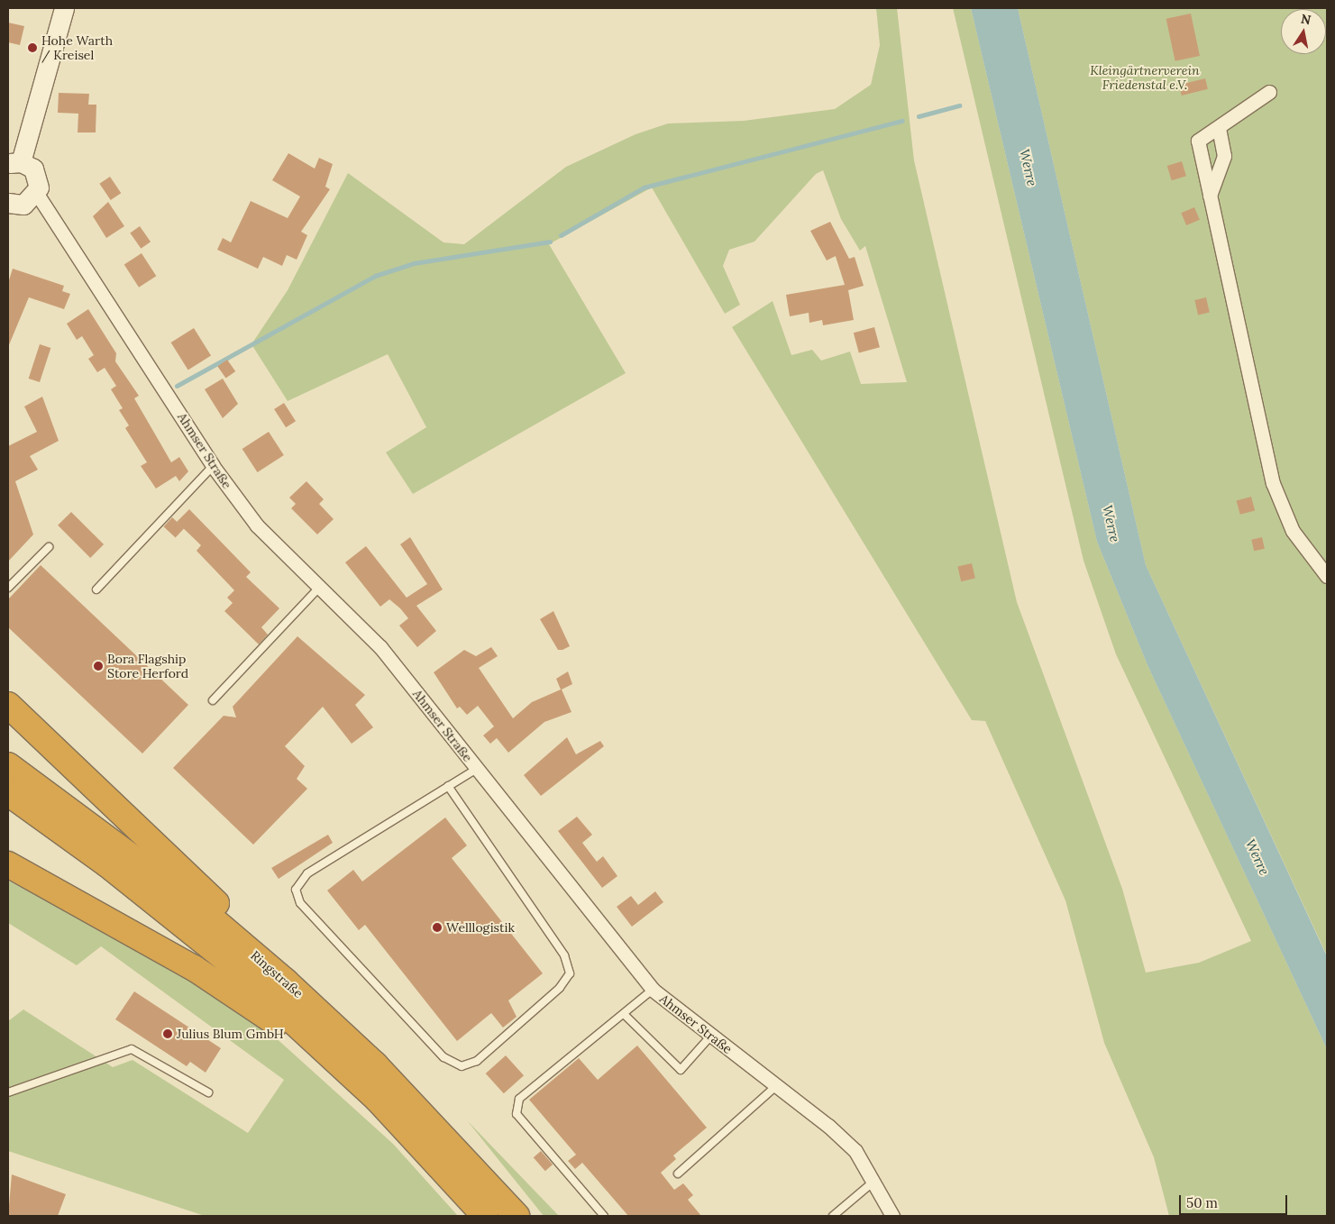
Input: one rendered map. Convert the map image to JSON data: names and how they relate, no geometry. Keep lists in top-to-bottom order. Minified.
{"streets":{"highway":["Ringstraße"],"street":["Ahmser Straße"]},"water":["Werre"],"parks":["Kleingärtnerverein Friedenstal e.V."],"places":["Hohe Warth / Kreisel","Bora Flagship Store Herford","Welllogistik","Julius Blum GmbH"],"scale_bar":"50 m","north":"top"}
